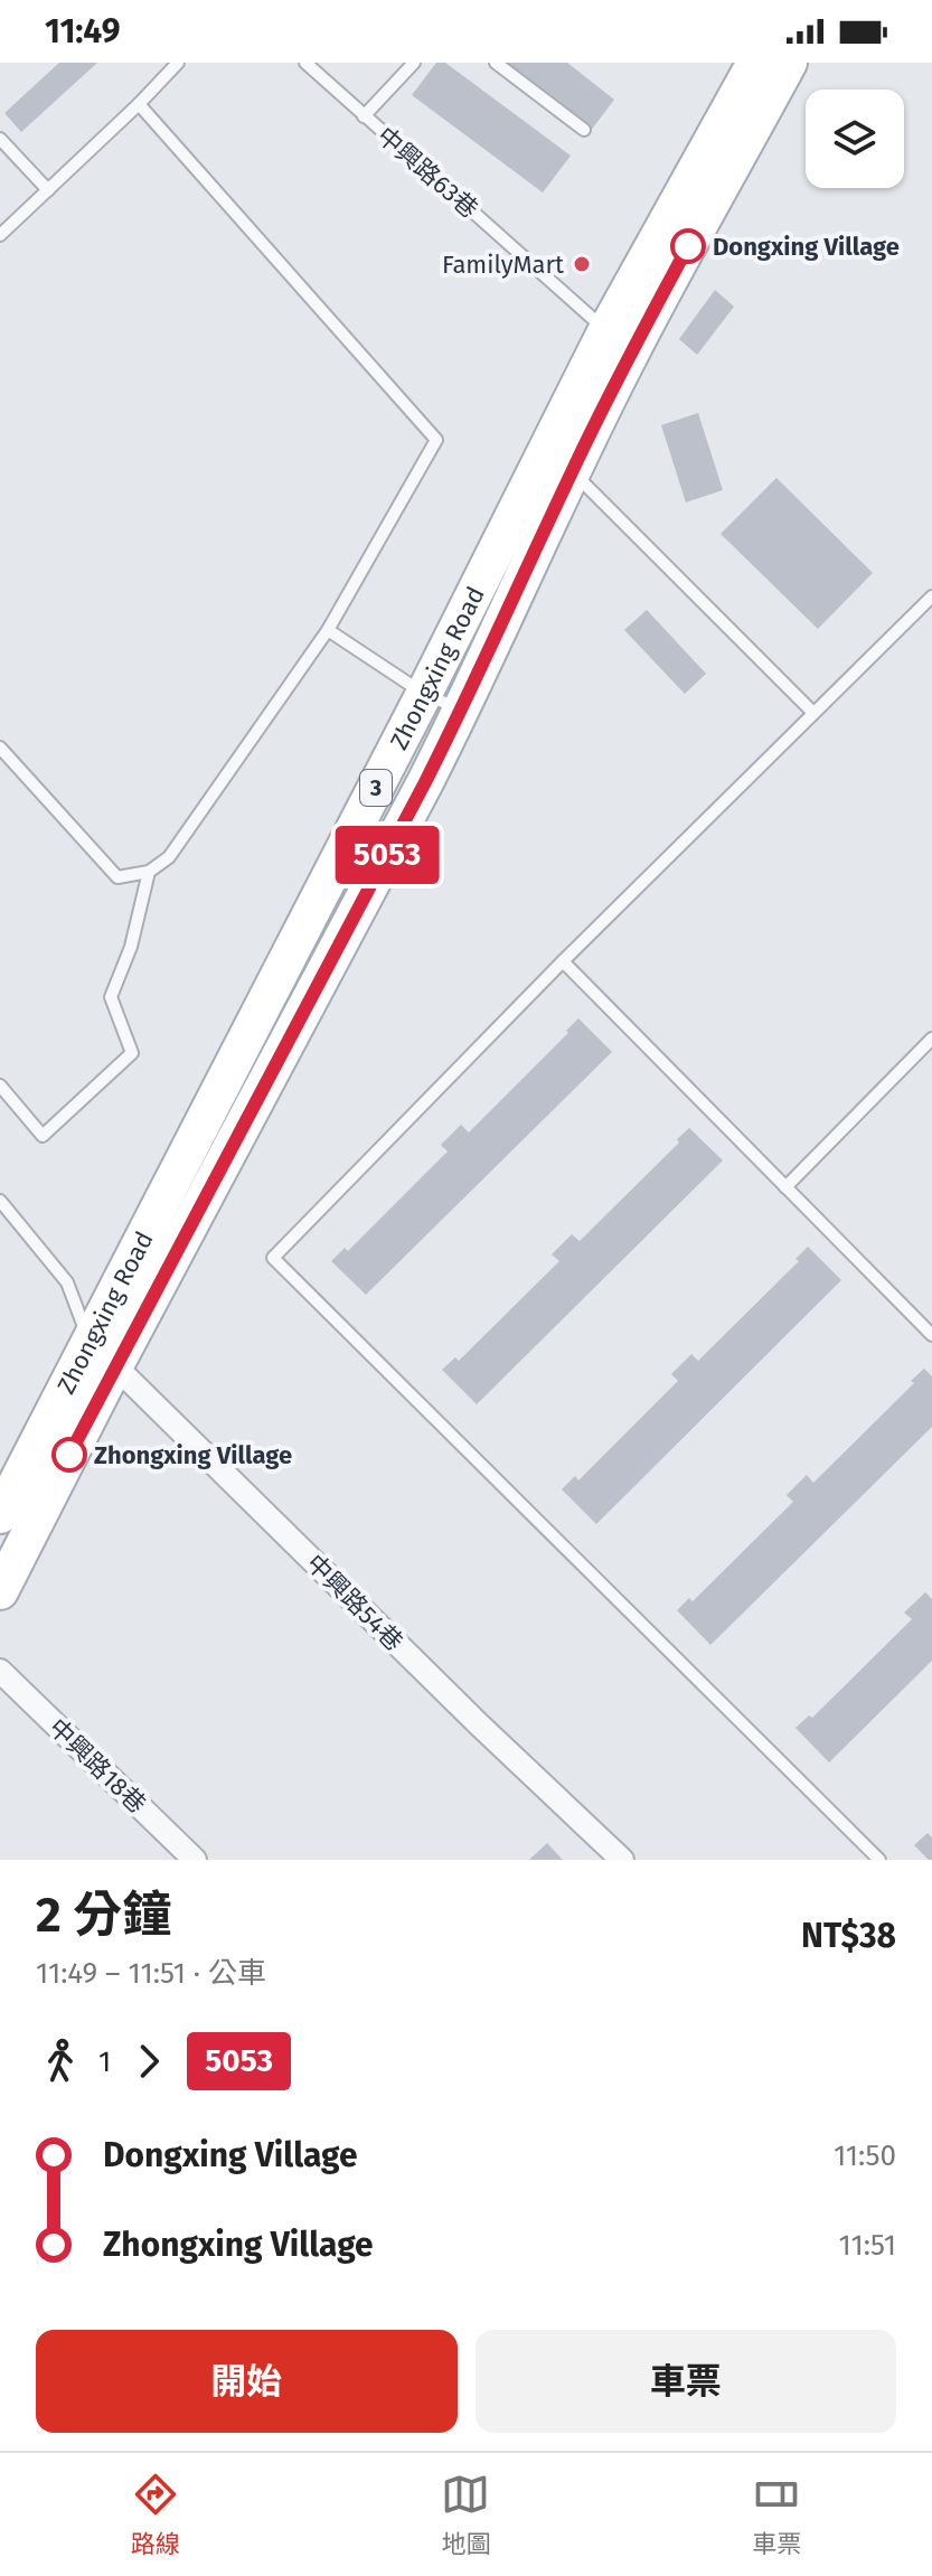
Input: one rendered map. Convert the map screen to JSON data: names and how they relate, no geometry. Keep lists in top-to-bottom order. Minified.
{"streets":{"main road":["Zhongxing Road","3"],"street":["中興路54巷","中興路18巷"],"lane":["中興路63巷"]},"crossings":[["中興路63巷","Zhongxing Road"],["Zhongxing Road","中興路54巷"]],"places":["Dongxing Village","FamilyMart","Zhongxing Village"],"lines":["bus line 5053"],"page":{"status":"11:49","on_map":"5053","heading":["2 分鐘","11:49 – 11:51 · 公車","NT$38"],"legs":["1","5053"],"list":[{"name":"Dongxing Village","value":"11:50"},{"name":"Zhongxing Village","value":"11:51"}],"buttons":["開始","車票"],"tabs":["路線","地圖","車票"]}}
